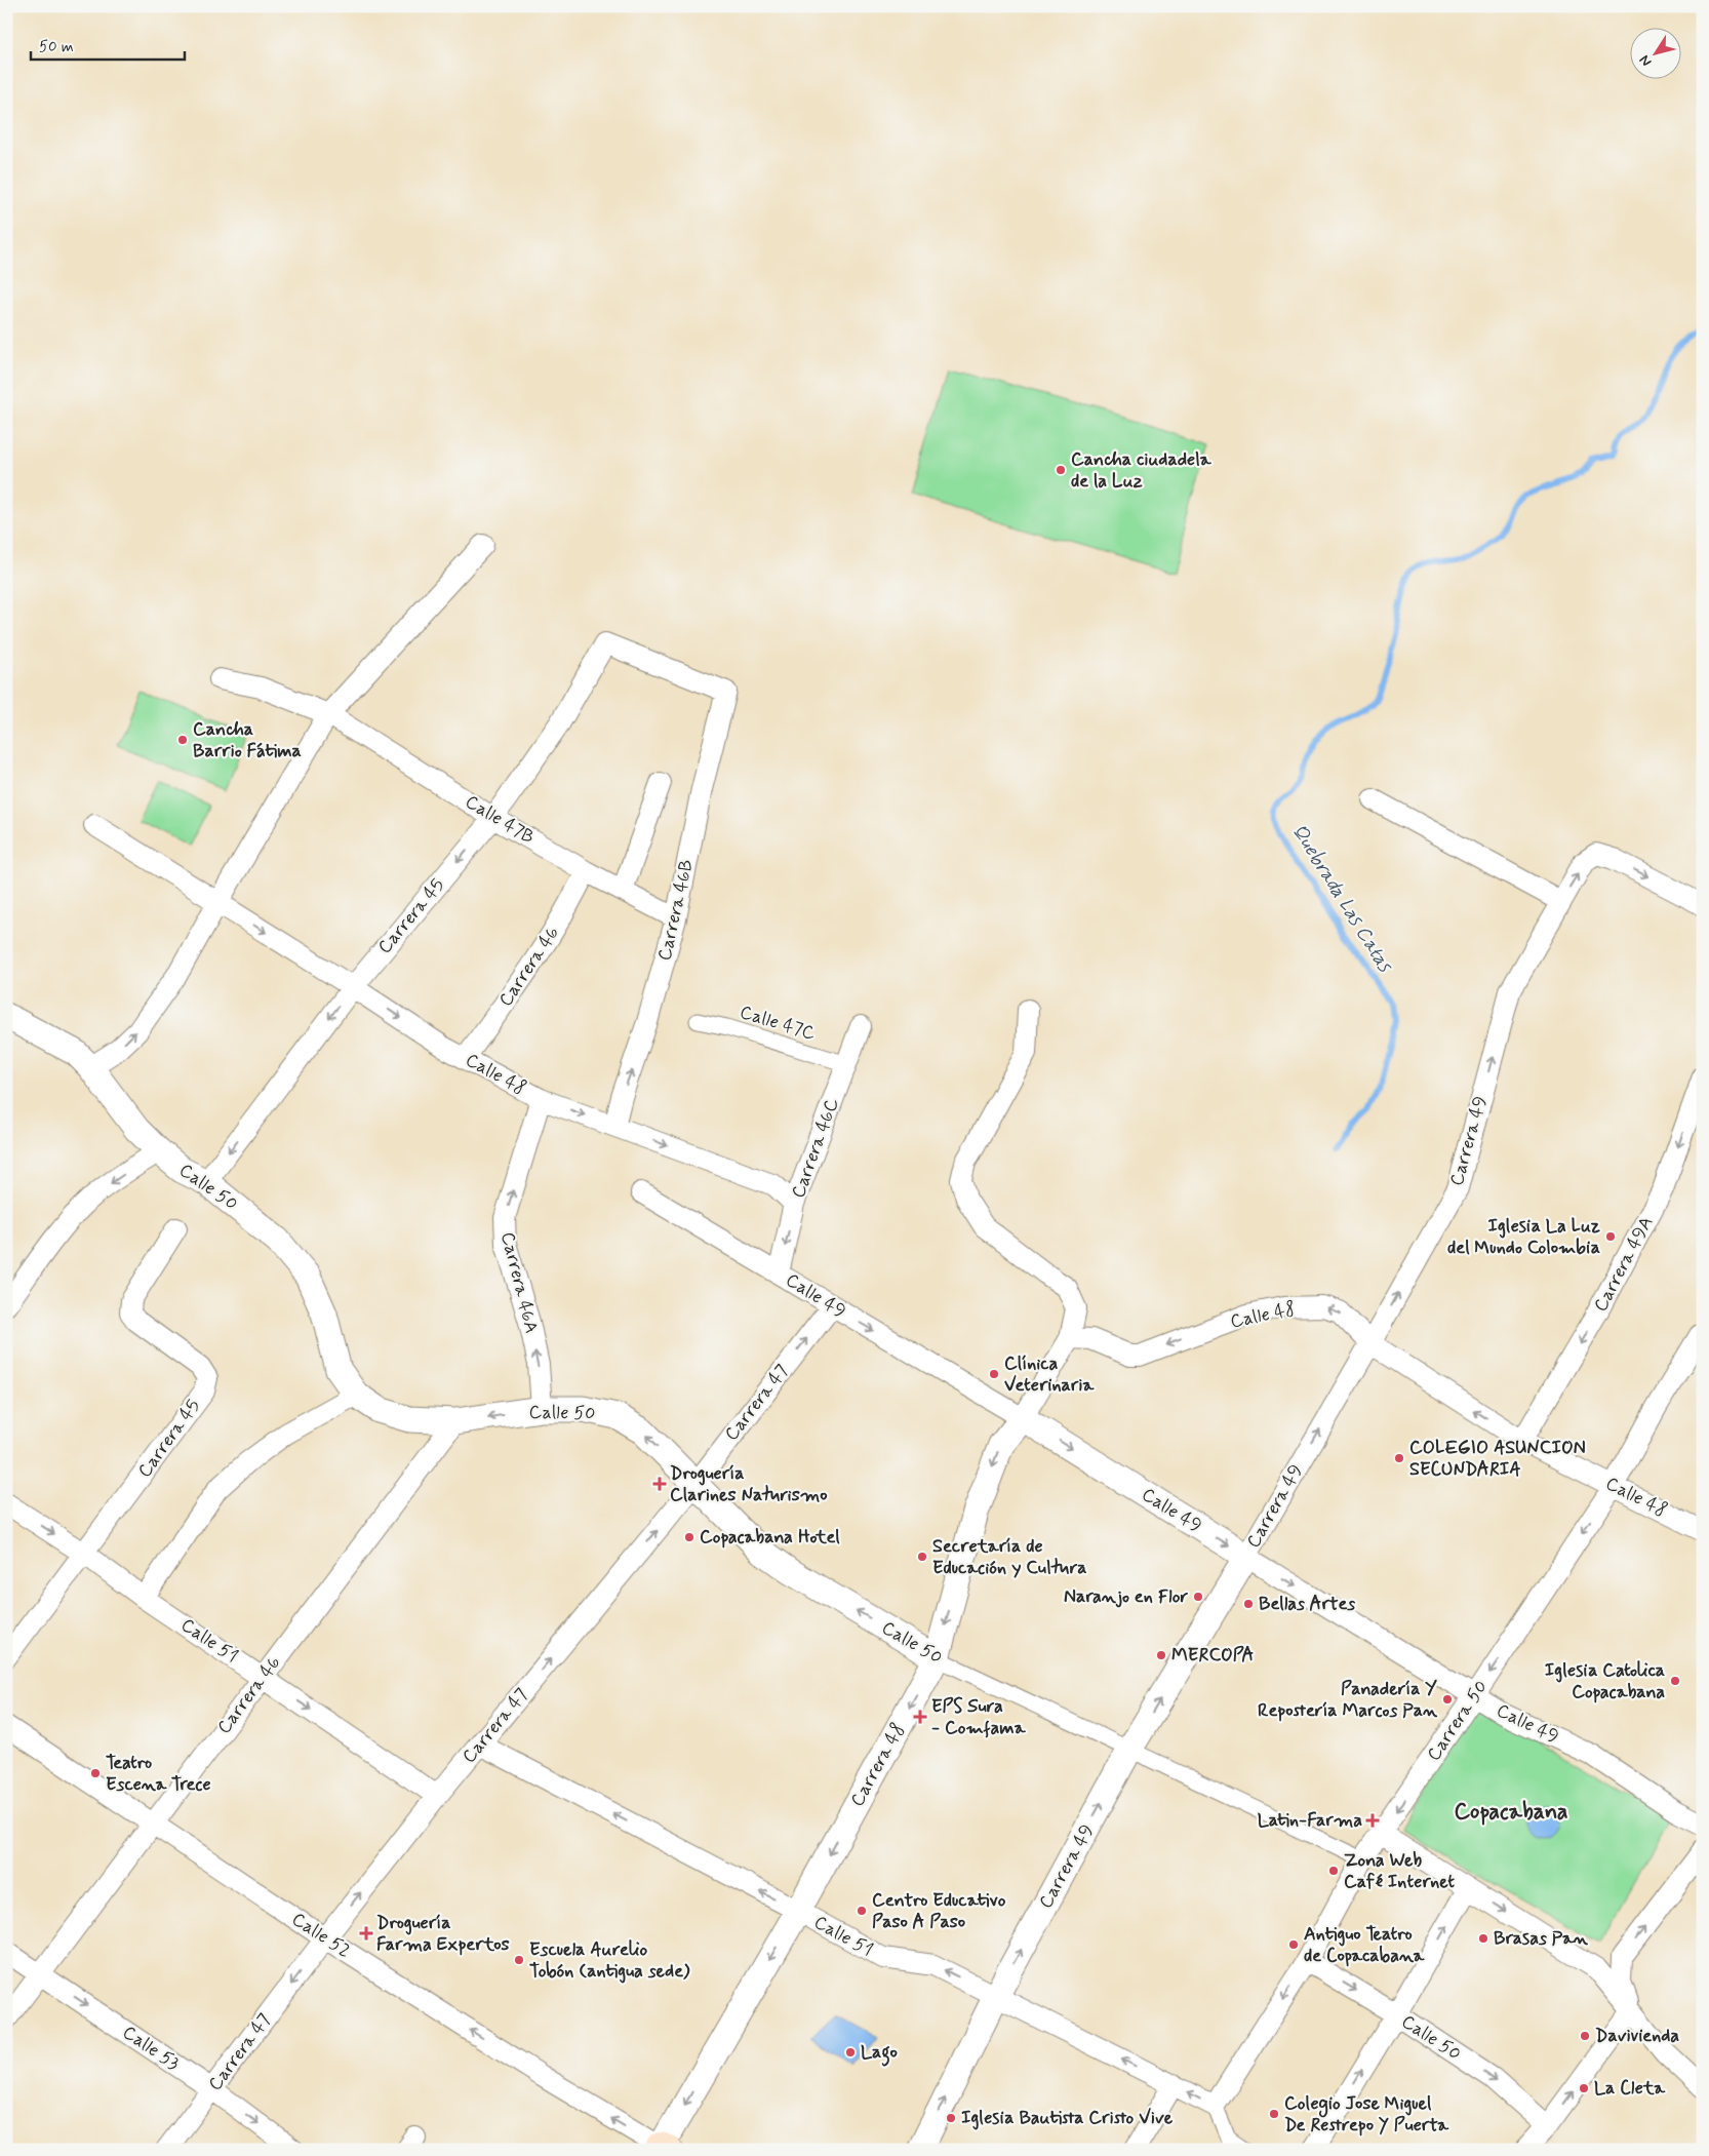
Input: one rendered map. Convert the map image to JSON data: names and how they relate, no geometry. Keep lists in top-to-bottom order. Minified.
{"streets":{"street":["Calle 47B","Carrera 46B","Carrera 45","Carrera 46","Calle 47C","Calle 48","Carrera 49","Carrera 46C","Calle 50","Carrera 49A","Carrera 46A","Calle 49","Carrera 47","Calle 51","Carrera 50","Carrera 48","Calle 52","Calle 53"]},"crossings":[["Calle 47B","Carrera 46B"],["Calle 47B","Carrera 45"],["Calle 47B","Carrera 46"],["Carrera 46B","Carrera 45"],["Carrera 46B","Calle 48"],["Carrera 45","Calle 48"],["Carrera 45","Calle 50"],["Carrera 45","Calle 51"],["Carrera 46","Calle 48"],["Carrera 46","Calle 50"],["Carrera 46","Calle 51"],["Carrera 46","Calle 52"],["Carrera 46","Calle 53"],["Calle 47C","Carrera 46C"],["Calle 48","Carrera 49"],["Calle 48","Carrera 46C"],["Calle 48","Carrera 49A"],["Calle 48","Carrera 46A"],["Calle 48","Carrera 50"],["Calle 48","Carrera 48"],["Carrera 49","Calle 50"],["Carrera 49","Calle 49"],["Carrera 49","Calle 51"],["Carrera 46C","Calle 49"],["Calle 50","Carrera 46A"],["Calle 50","Carrera 47"],["Calle 50","Carrera 50"],["Calle 50","Carrera 48"],["Calle 49","Carrera 47"],["Calle 49","Carrera 50"],["Calle 49","Carrera 48"],["Carrera 47","Calle 51"],["Carrera 47","Calle 52"],["Carrera 47","Calle 53"],["Calle 51","Carrera 50"],["Calle 51","Carrera 48"],["Carrera 48","Calle 52"]],"one_way":["Carrera 46B","Carrera 49","Carrera 49A","Carrera 46A","Calle 49","Carrera 50","Carrera 48","Calle 52","Calle 53"],"districts":["Copacabana"],"water":["Quebrada Las Catas"],"places":{"other":["Cancha ciudadela de la Luz","Cancha Barrio Fátima","Iglesia La Luz del Mundo Colombia","Clínica Veterinaria","COLEGIO ASUNCION SECUNDARIA","Copacabana Hotel","Secretaría de Educación y Cultura","Naranjo en Flor","Bellas Artes","MERCOPA","Iglesia Catolica Copacabana","Panadería Y Repostería Marcos Pan","Teatro Escena Trece","Zona Web Café Internet","Centro Educativo Paso A Paso","Brasas Pan","Antiguo Teatro de Copacabana","Escuela Aurelio Tobón (antigua sede)","Davivienda","Lago","La Cleta","Colegio Jose Miguel De Restrepo Y Puerta","Iglesia Bautista Cristo Vive"],"health":["Droguería Clarines Naturismo","EPS Sura - Comfama","Latin-Farma","Droguería Farma Expertos"]},"scale_bar":"50 m","north":"bottom left"}
